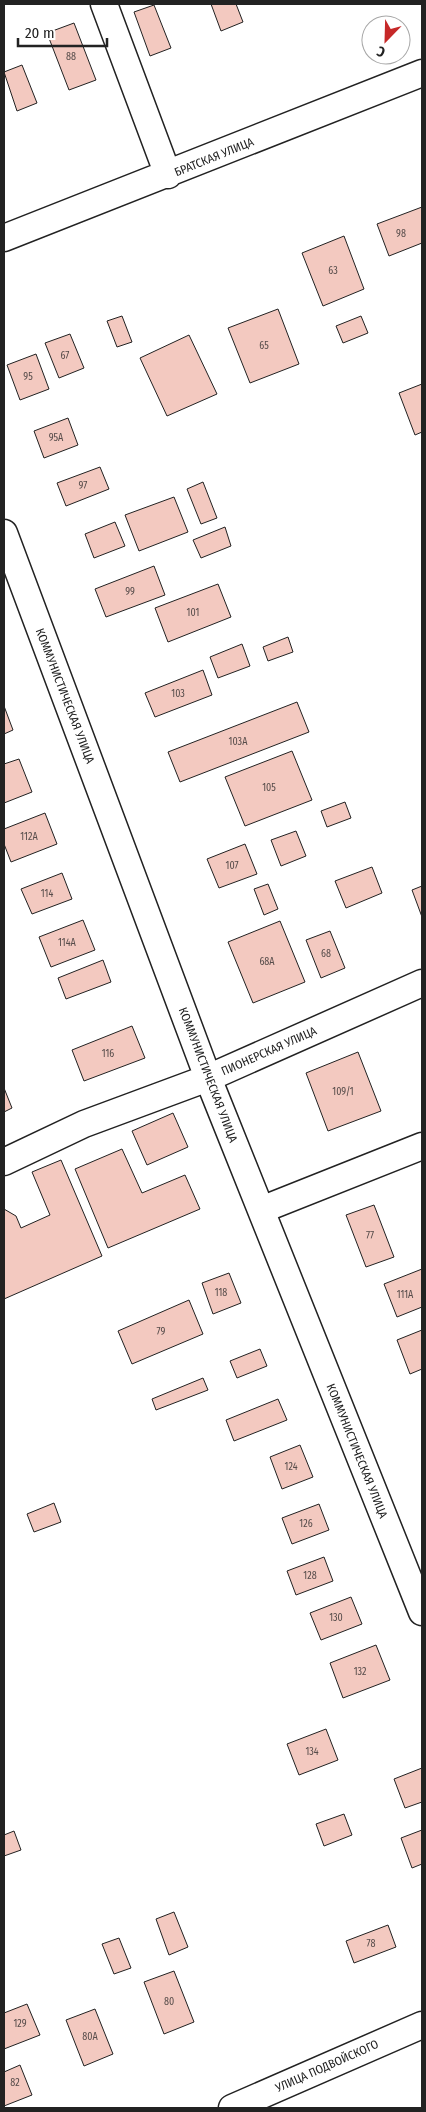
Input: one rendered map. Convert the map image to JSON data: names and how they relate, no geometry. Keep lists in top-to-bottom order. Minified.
{"streets":{"street":["БРАТСКАЯ УЛИЦА","КОММУНИСТИЧЕСКАЯ УЛИЦА","ПИОНЕРСКАЯ УЛИЦА","УЛИЦА ПОДВОЙСКОГО"]},"crossings":[["КОММУНИСТИЧЕСКАЯ УЛИЦА","ПИОНЕРСКАЯ УЛИЦА"]],"house_numbers":["88","98","63","65","67","95","95А","97","99","101","103","103А","105","112А","107","114","114А","68","68А","116","109/1","77","118","111А","79","124","126","128","130","132","134","78","80","129","80А","82"],"scale_bar":"20 m","north":"bottom left"}
